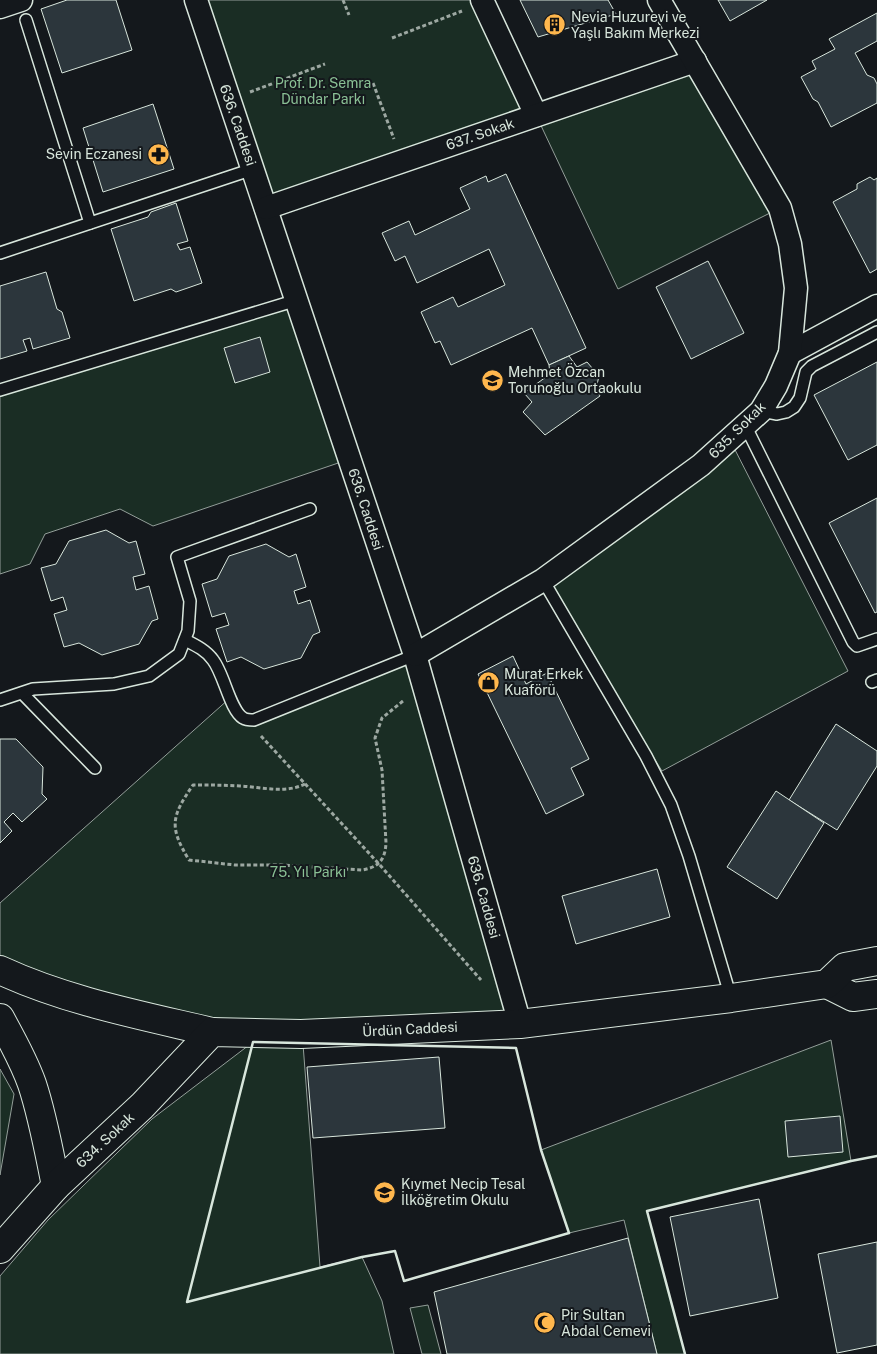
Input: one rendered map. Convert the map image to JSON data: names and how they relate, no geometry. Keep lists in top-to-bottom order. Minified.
{"streets":{"main road":["Ürdün Caddesi","634. Sokak"],"street":["636. Caddesi","637. Sokak","635. Sokak"]},"crossings":[["636. Caddesi","637. Sokak"],["636. Caddesi","635. Sokak"],["636. Caddesi","Ürdün Caddesi"],["637. Sokak","635. Sokak"],["Ürdün Caddesi","634. Sokak"]],"parks":["Prof. Dr. Semra Dündar Parkı","75. Yıl Parkı"],"places":{"building":["Nevia Huzurevi ve Yaşlı Bakım Merkezi"],"pharmacy":["Sevin Eczanesi"],"school or university":["Mehmet Özcan Torunoğlu Ortaokulu","Kıymet Necip Tesal İlköğretim Okulu"],"shop":["Murat Erkek Kuaförü"],"mosque":["Pir Sultan Abdal Cemevi"]}}
